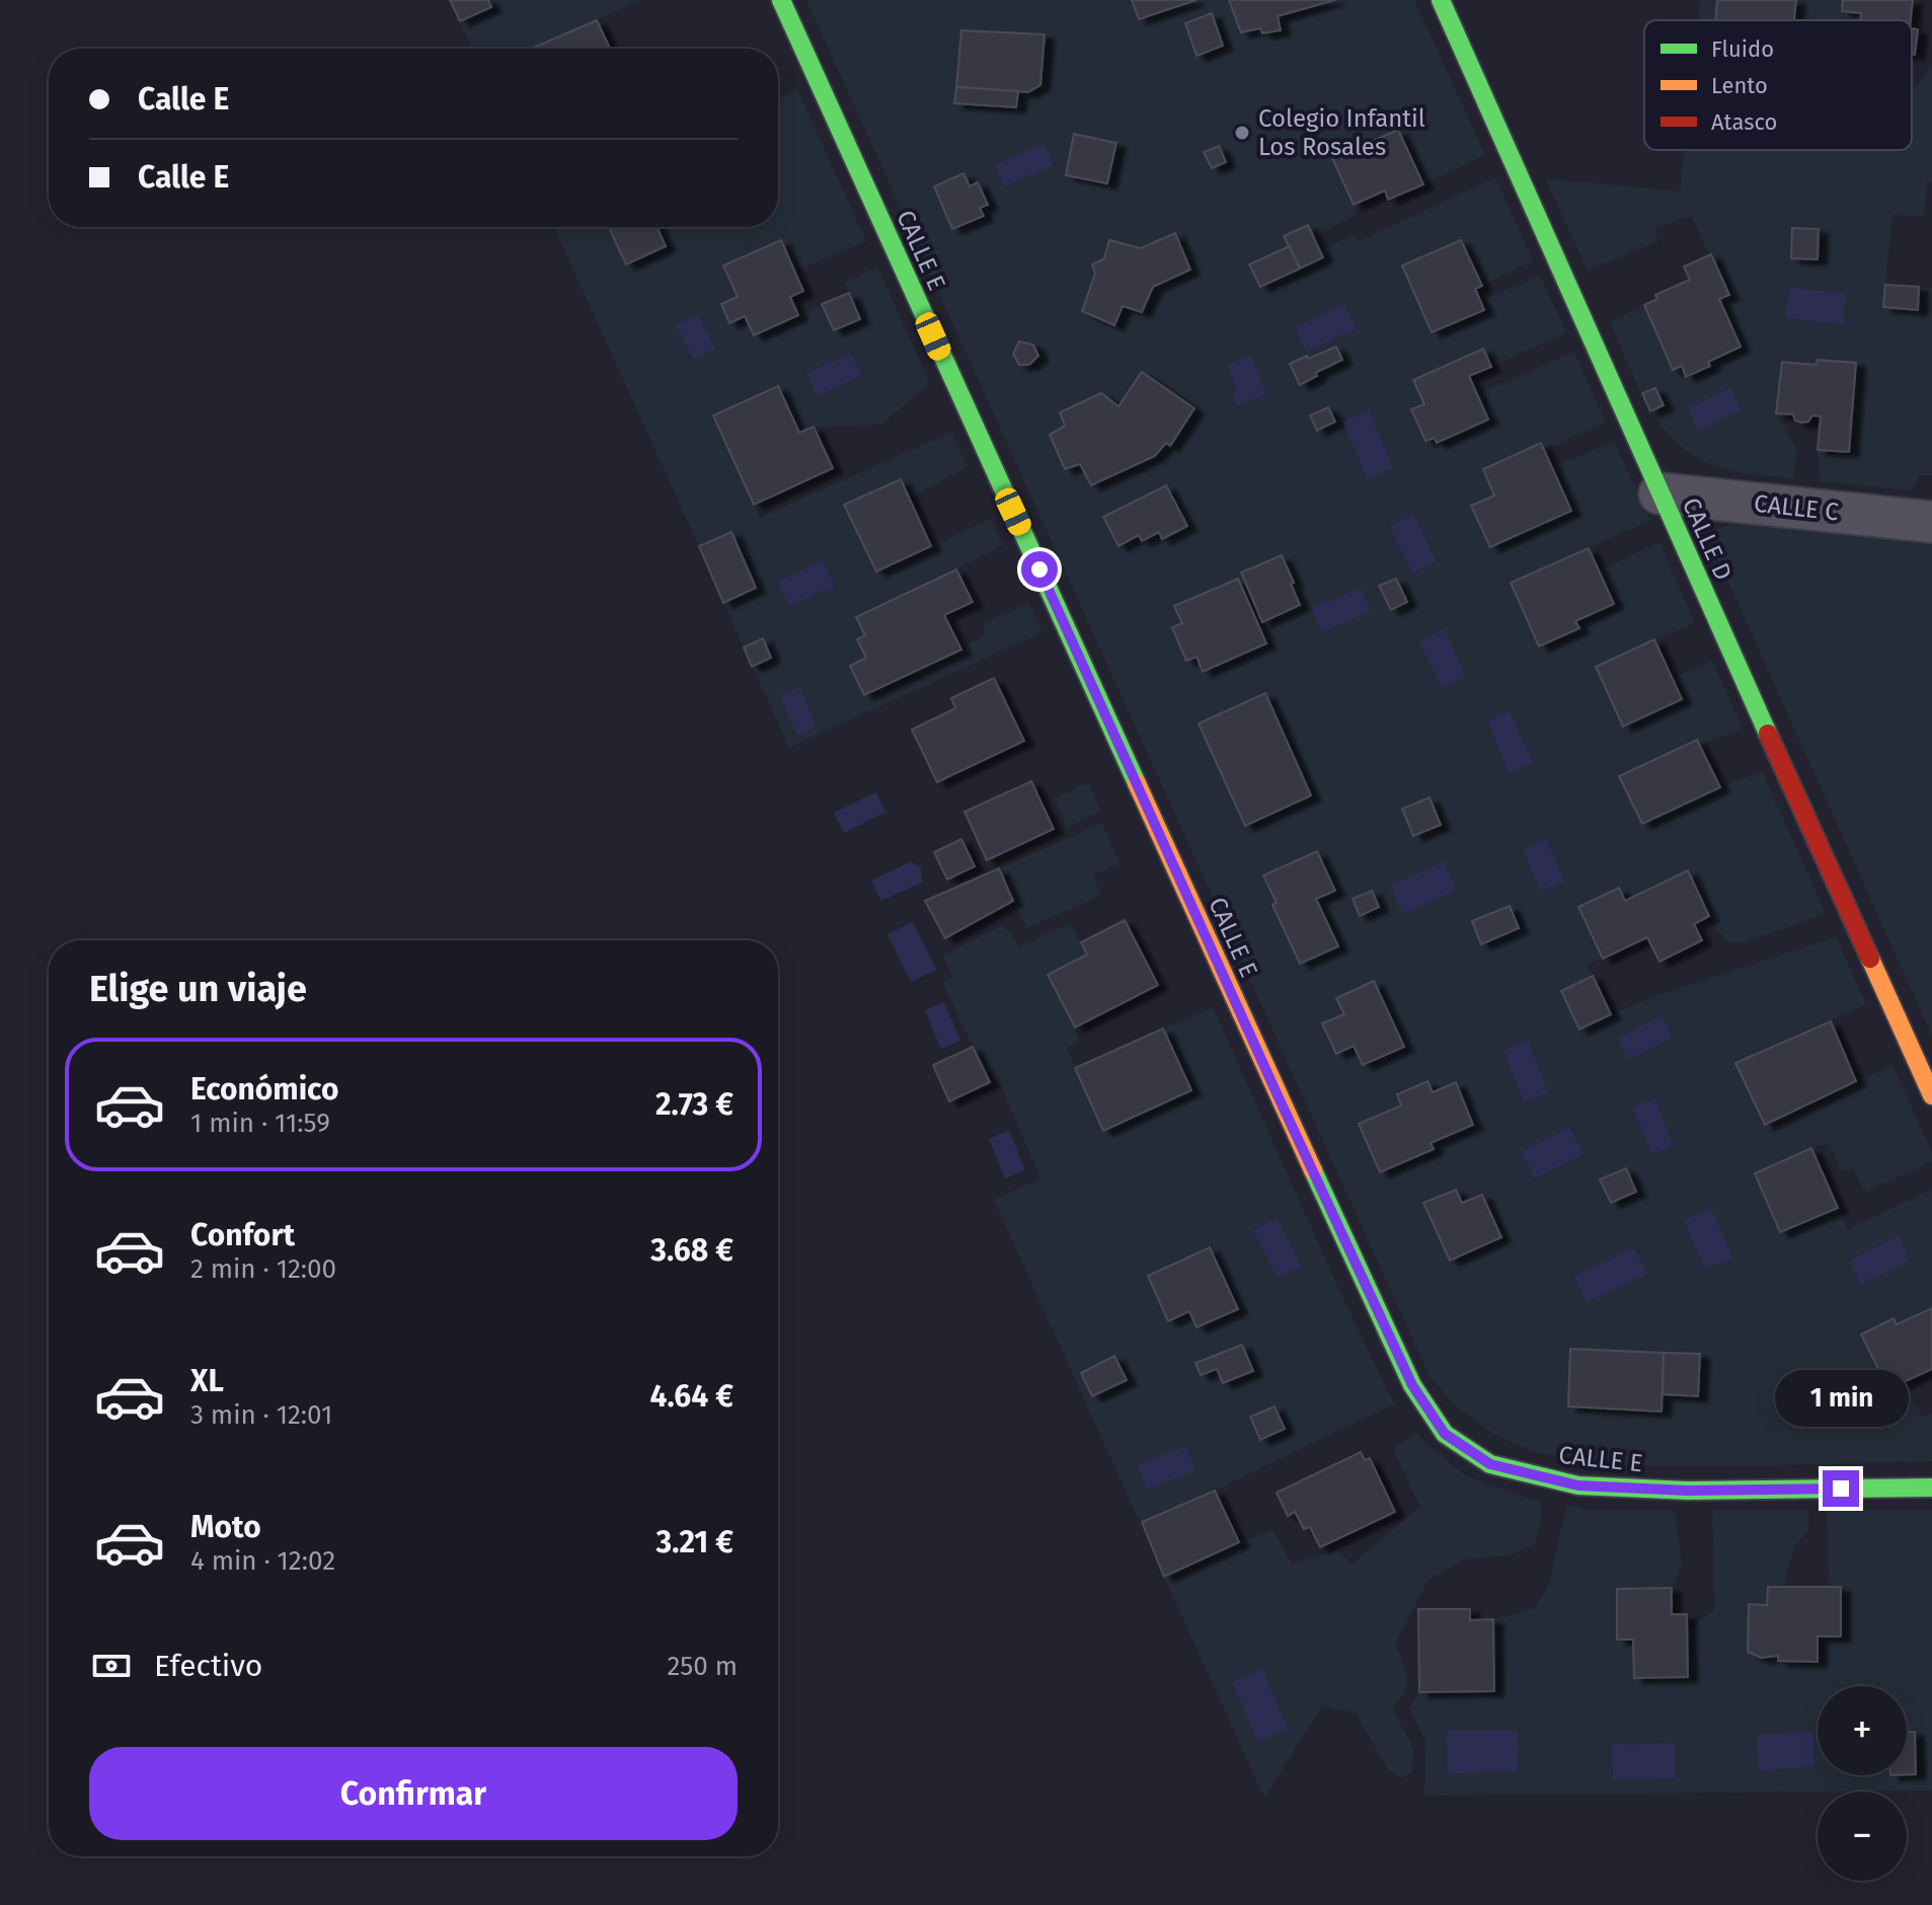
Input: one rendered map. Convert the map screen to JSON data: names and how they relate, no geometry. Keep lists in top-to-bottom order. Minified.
{"streets":{"street":["CALLE E","CALLE C","CALLE D"]},"crossings":[["CALLE C","CALLE D"]],"places":["Colegio Infantil Los Rosales"],"legend":["Fluido","Lento","Atasco"],"page":{"banner":["Calle E","Calle E"],"heading":"Elige un viaje","list":[{"name":"Económico","note":"1 min · 11:59","value":"2.73 €"},{"name":"Confort","note":"2 min · 12:00","value":"3.68 €"},{"name":"XL","note":"3 min · 12:01","value":"4.64 €"},{"name":"Moto","note":"4 min · 12:02","value":"3.21 €"}],"bubble":"1 min","pay":["Efectivo","250 m"],"map_buttons":["+","−"],"buttons":"Confirmar"}}
